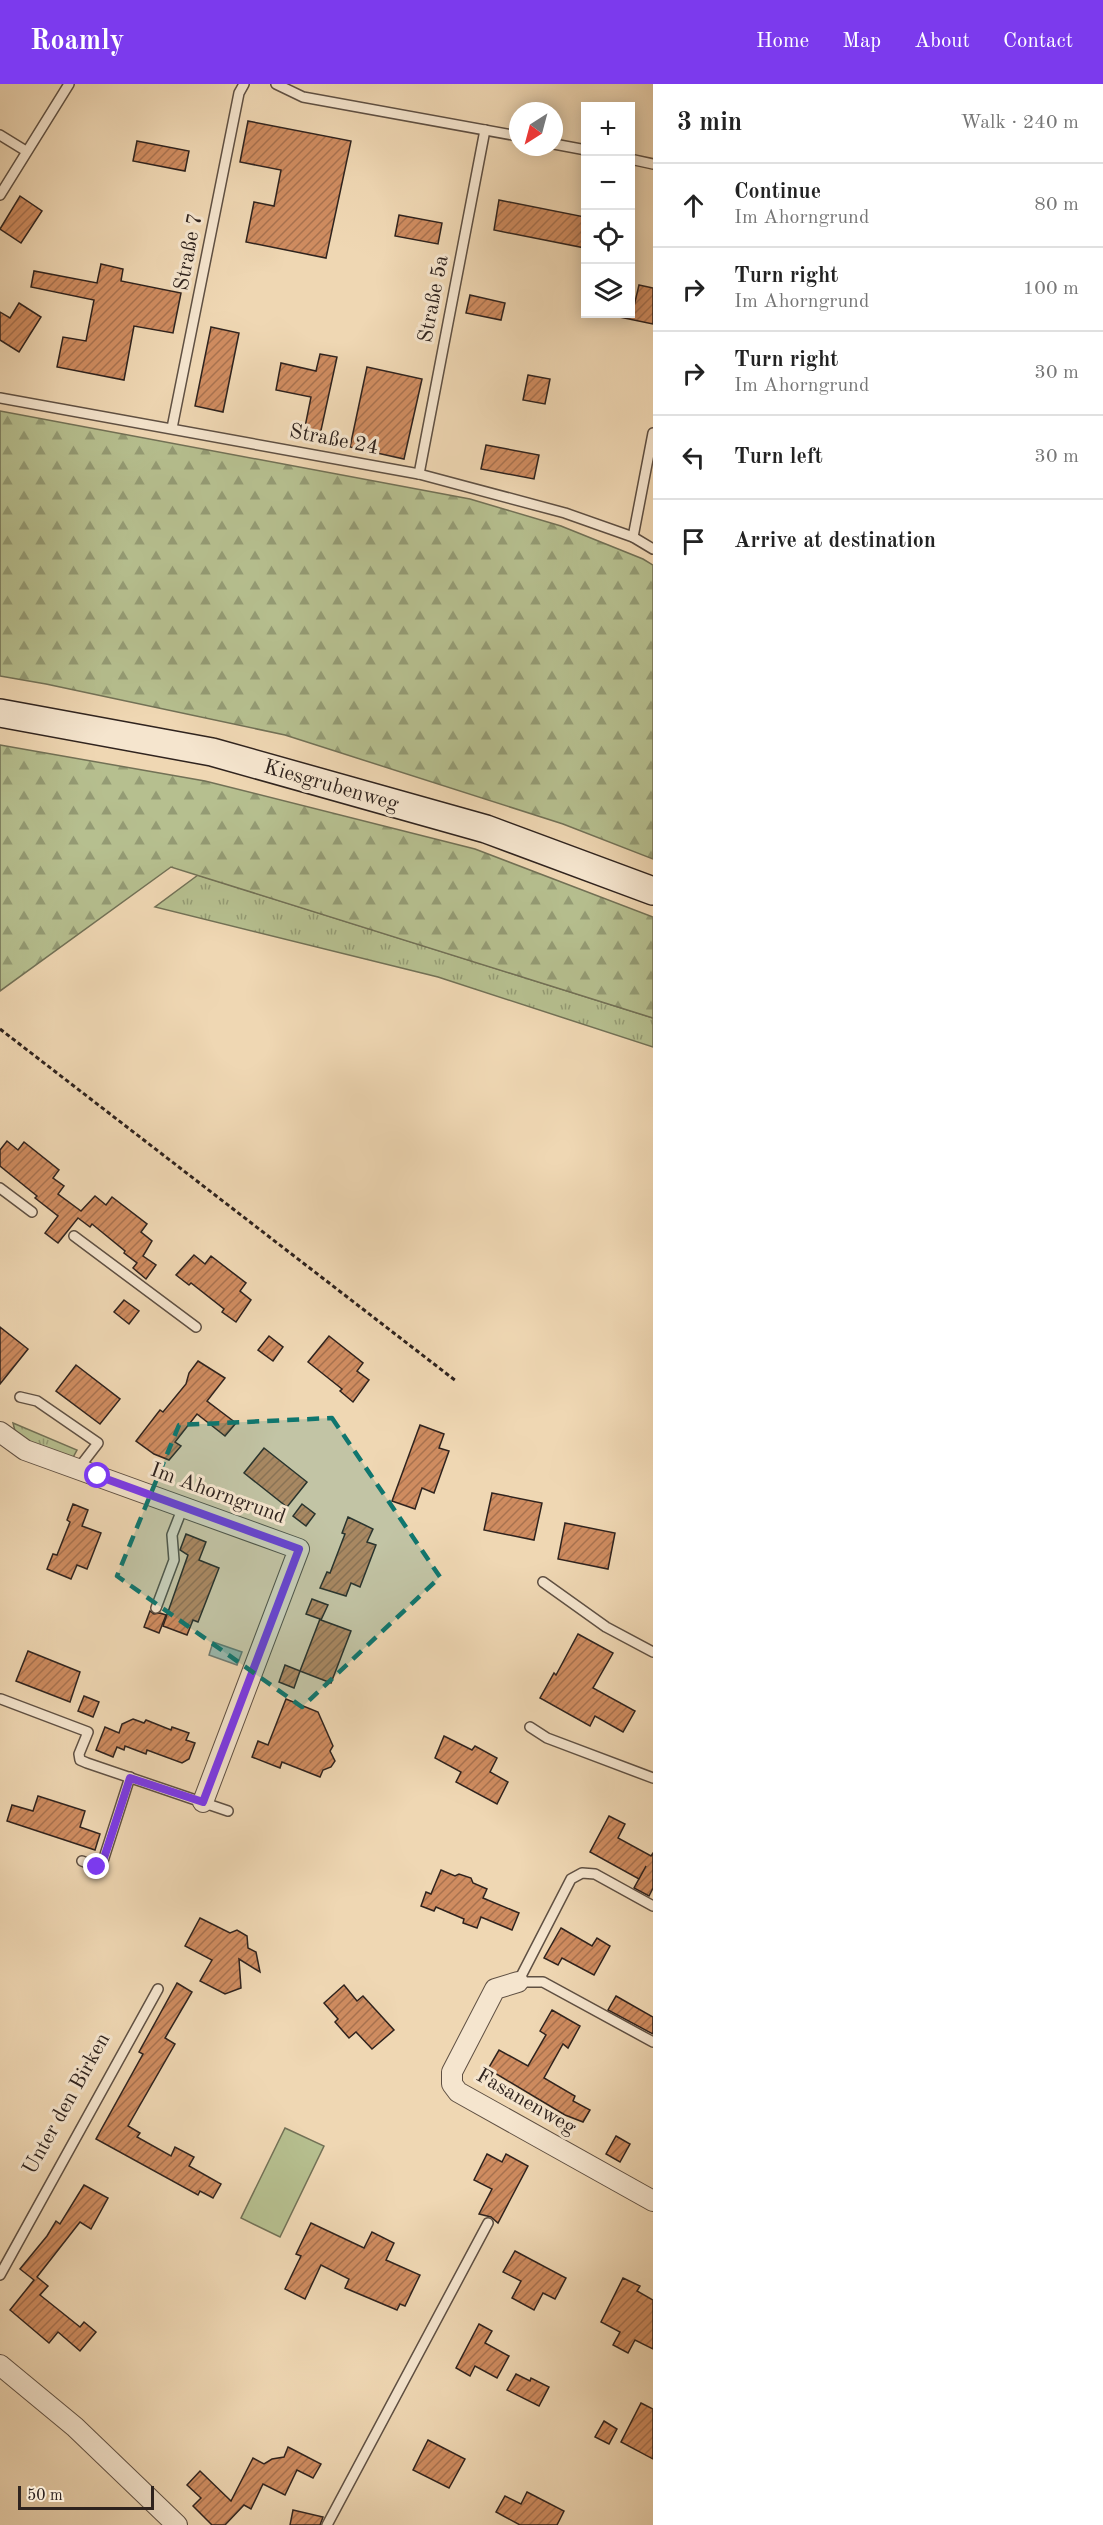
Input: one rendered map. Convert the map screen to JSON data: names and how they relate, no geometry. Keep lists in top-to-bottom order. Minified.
{"streets":{"main road":["Kiesgrubenweg"],"street":["Im Ahorngrund","Fasanenweg"],"lane":["Straße 7","Straße 5a","Straße 24","Unter den Birken"]},"crossings":[["Straße 7","Straße 24"],["Straße 5a","Straße 24"]],"scale_bar":"50 m","north":"bottom left","page":{"header":"Roamly","nav":["Home","Map","About","Contact"],"heading":["3 min","Walk · 240 m"],"map_buttons":["+","−"],"list":[["Continue","Im Ahorngrund","80 m"],["Turn right","Im Ahorngrund","100 m"],["Turn right","Im Ahorngrund","30 m"],["Turn left","30 m"],"Arrive at destination"],"scale":"50 m"}}
